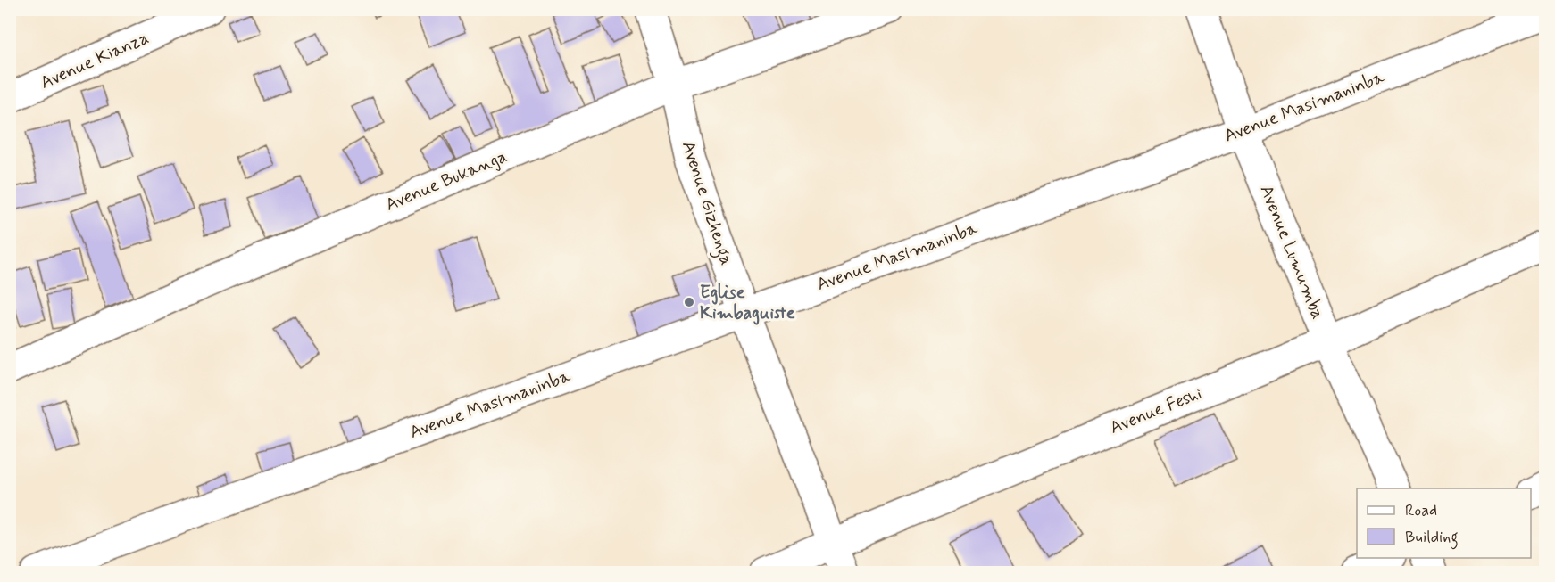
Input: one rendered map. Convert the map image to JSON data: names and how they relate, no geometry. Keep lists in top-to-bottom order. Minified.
{"streets":{"street":["Avenue Kianza","Avenue Masimaninba","Avenue Bukanga","Avenue Gizhenga","Avenue Lumumba","Avenue Feshi"]},"crossings":[["Avenue Masimaninba","Avenue Gizhenga"],["Avenue Masimaninba","Avenue Lumumba"],["Avenue Bukanga","Avenue Gizhenga"],["Avenue Gizhenga","Avenue Feshi"],["Avenue Lumumba","Avenue Feshi"]],"places":["Eglise Kimbaguiste"],"legend":["Road","Building"]}
